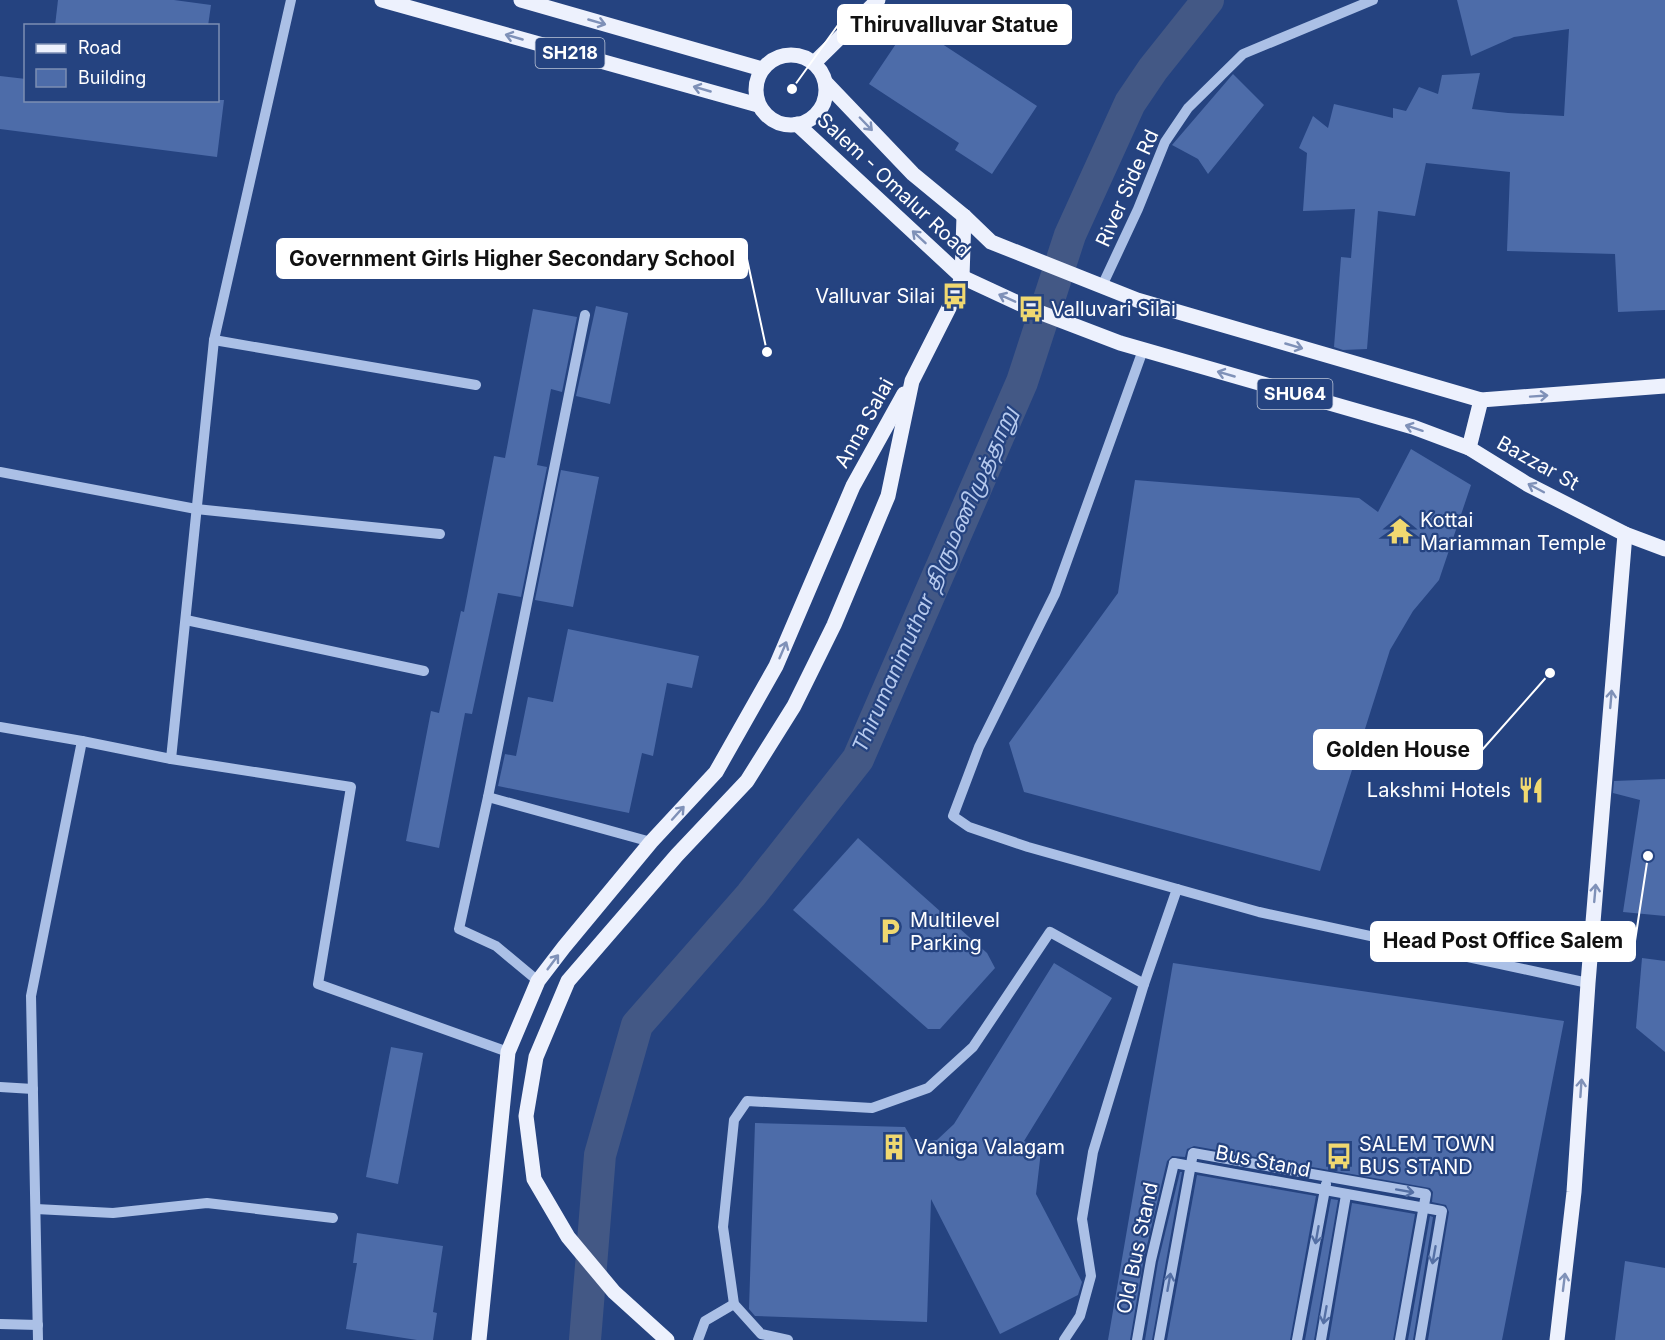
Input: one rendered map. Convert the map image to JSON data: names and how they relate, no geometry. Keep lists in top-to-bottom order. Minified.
{"streets":{"main road":["SH218","Salem - Omalur Road","SHU64","Anna Salai","Bazzar St"],"street":["River Side Rd","Bus Stand","Old Bus Stand"]},"crossings":[["SH218","Salem - Omalur Road"],["Salem - Omalur Road","SHU64"],["SHU64","Bazzar St"],["Bus Stand","Old Bus Stand"]],"one_way":["Anna Salai","Bazzar St"],"water":["Thirumanimuthar திருமணிமுத்தாறு"],"places":{"other":["Thiruvalluvar Statue","Government Girls Higher Secondary School","Golden House","Head Post Office Salem"],"bus stop":["Valluvar Silai","Valluvari Silai","SALEM TOWN BUS STAND"],"temple":["Kottai Mariamman Temple"],"restaurant":["Lakshmi Hotels"],"parking":["Multilevel Parking"],"building":["Vaniga Valagam"]},"legend":["Road","Building"]}
